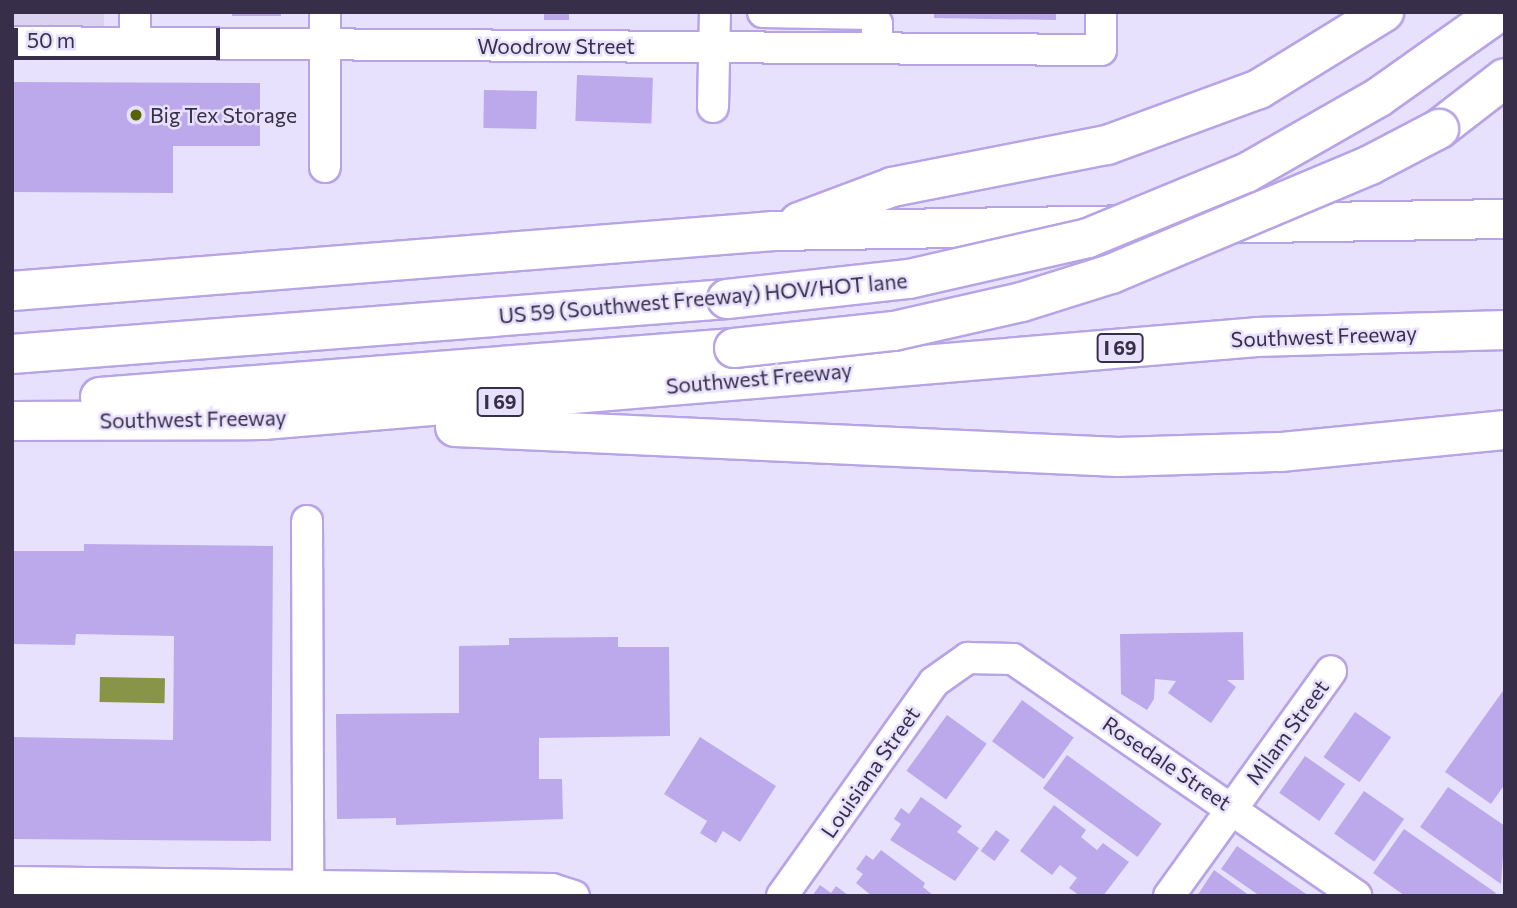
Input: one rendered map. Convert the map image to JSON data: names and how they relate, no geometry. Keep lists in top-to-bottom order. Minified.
{"streets":{"highway":["US 59 (Southwest Freeway) HOV/HOT lane","Southwest Freeway","I 69"],"street":["Woodrow Street","Milam Street","Rosedale Street","Louisiana Street"]},"crossings":[["Milam Street","Rosedale Street"],["Rosedale Street","Louisiana Street"]],"places":["Big Tex Storage"],"scale_bar":"50 m"}
